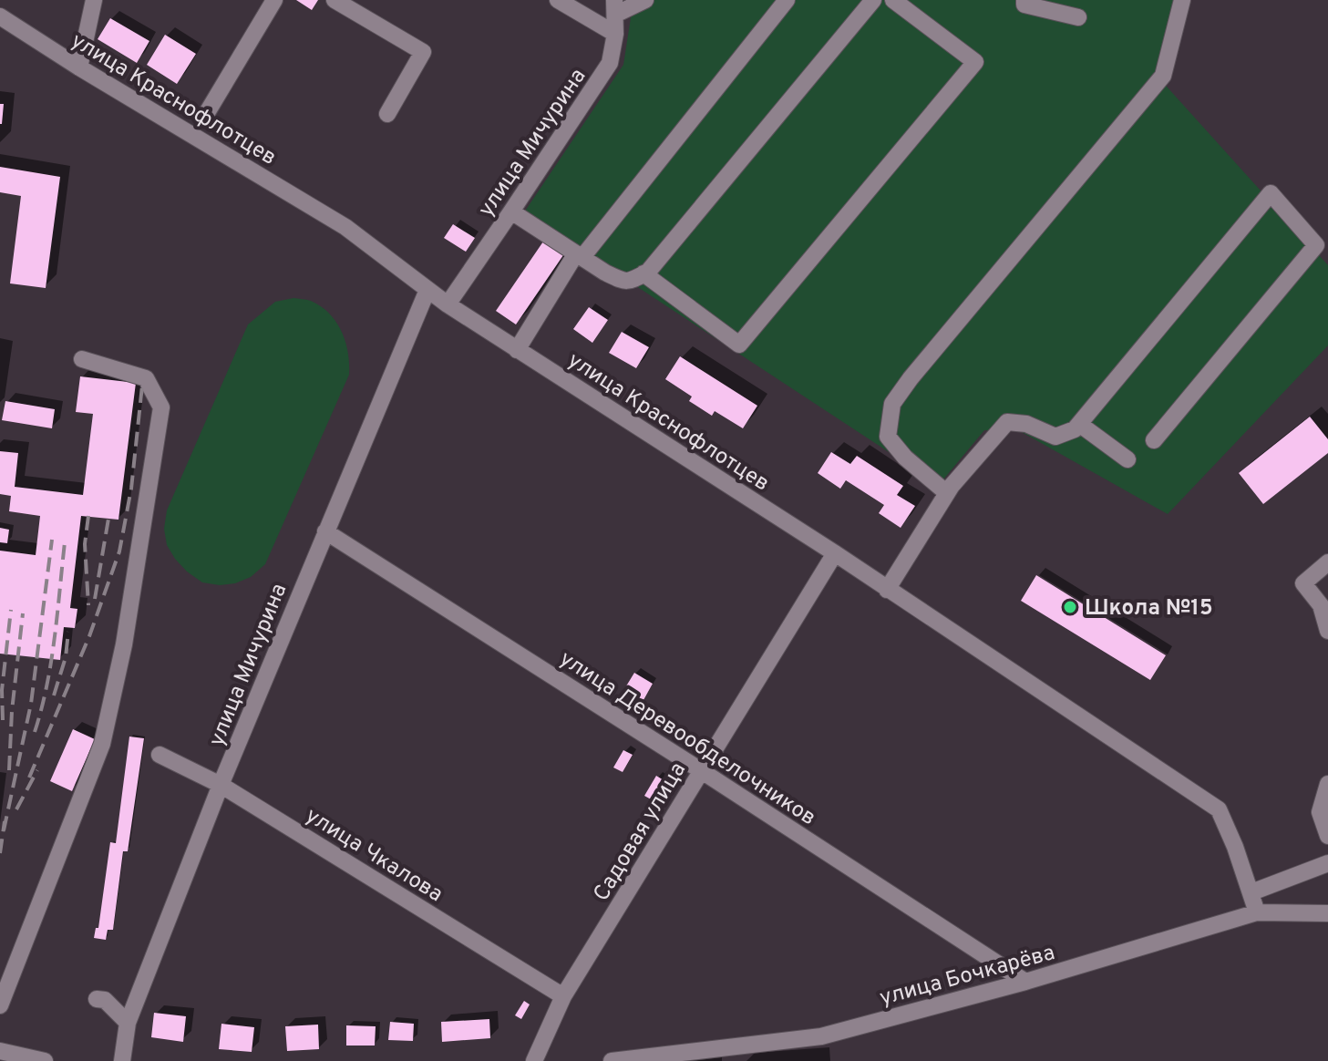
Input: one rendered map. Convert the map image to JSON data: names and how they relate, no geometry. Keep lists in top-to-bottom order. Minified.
{"streets":{"street":["улица Краснофлотцев","улица Мичурина","улица Деревообделочников","Садовая улица","улица Чкалова","улица Бочкарёва"]},"crossings":[["улица Краснофлотцев","улица Мичурина"],["улица Краснофлотцев","Садовая улица"],["улица Краснофлотцев","улица Бочкарёва"],["улица Мичурина","улица Деревообделочников"],["улица Мичурина","улица Чкалова"],["улица Деревообделочников","Садовая улица"],["улица Деревообделочников","улица Бочкарёва"],["Садовая улица","улица Чкалова"]],"places":["Школа №15"]}
